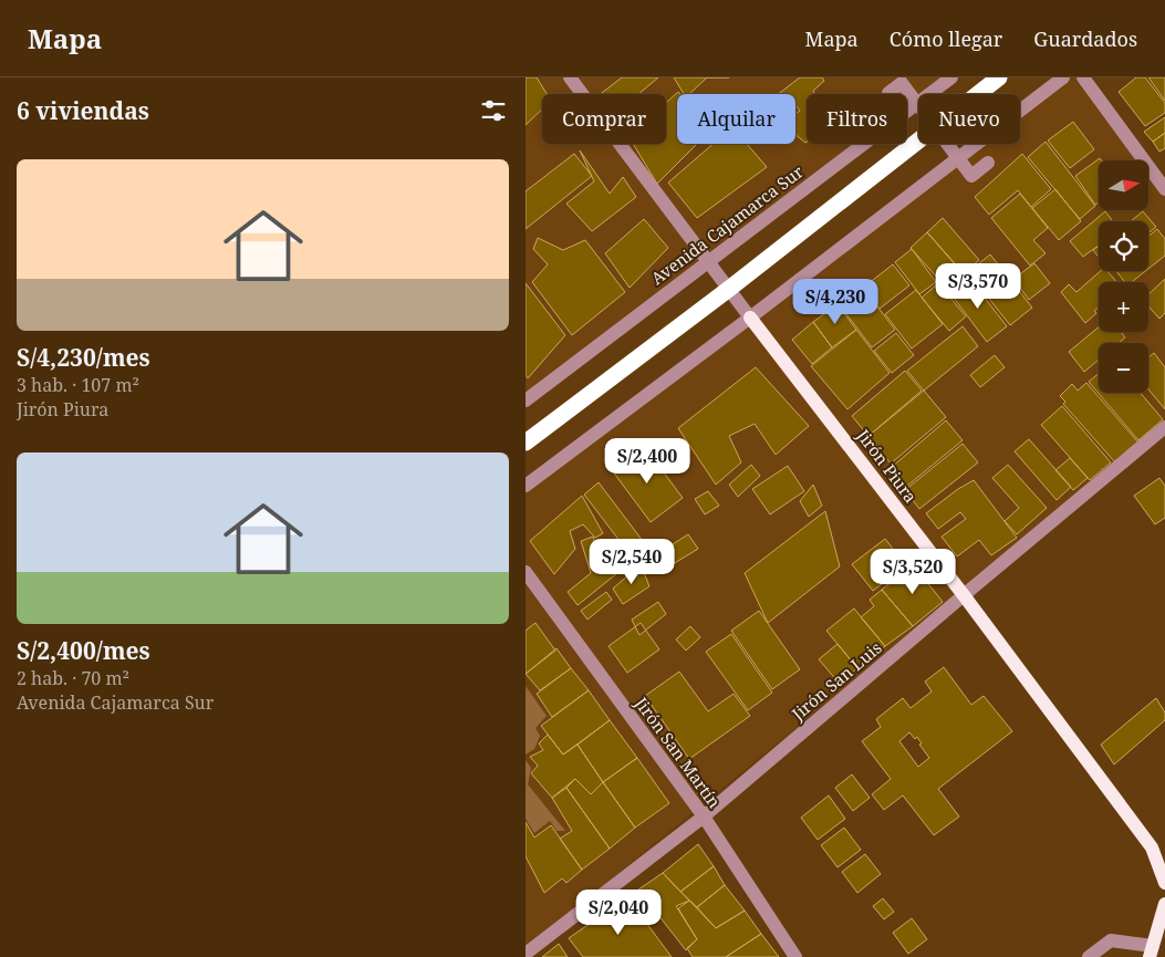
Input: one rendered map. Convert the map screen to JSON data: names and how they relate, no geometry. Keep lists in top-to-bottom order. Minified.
{"streets":{"main road":["Jirón Piura"],"street":["Avenida Cajamarca Sur","Jirón San Luis","Jirón San Martín"]},"crossings":[["Avenida Cajamarca Sur","Jirón Piura"],["Jirón Piura","Jirón San Luis"],["Jirón San Luis","Jirón San Martín"]],"north":"right","page":{"header":"Mapa","nav":["Mapa","Cómo llegar","Guardados"],"heading":"6 viviendas","chip":["Comprar","Alquilar","Filtros","Nuevo"],"list":[{"name":"S/4,230/mes","note":"3 hab. · 107 m² · Jirón Piura"},{"name":"S/2,400/mes","note":"2 hab. · 70 m² · Avenida Cajamarca Sur"}],"map_buttons":["+","−"],"price":["S/3,570","S/4,230","S/2,400","S/2,540","S/3,520","S/2,040"]}}
